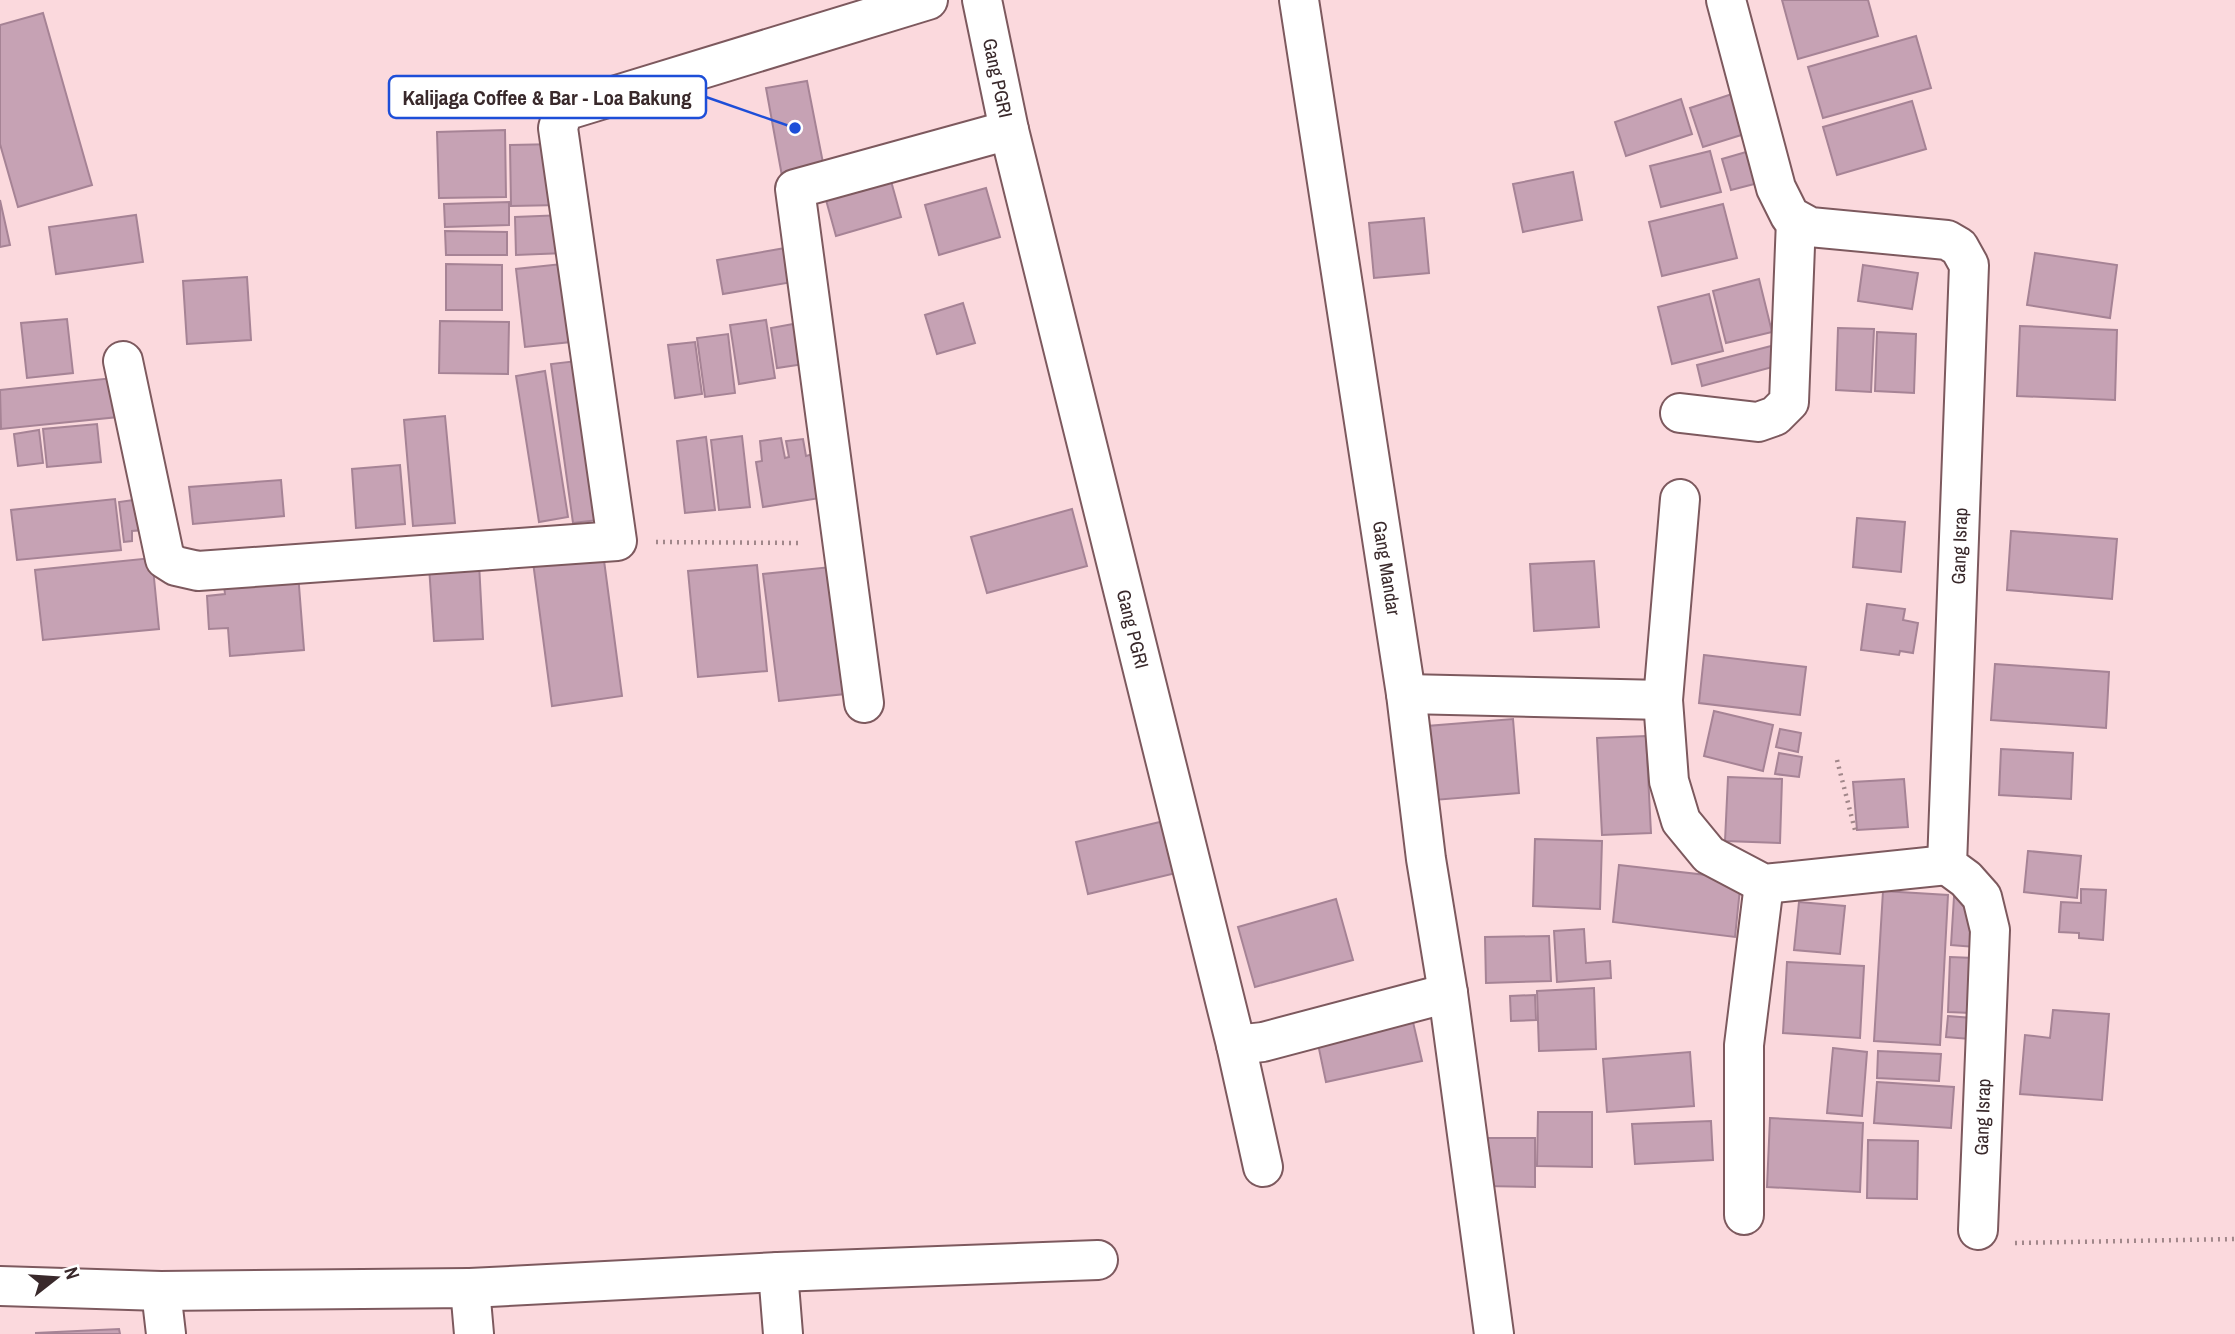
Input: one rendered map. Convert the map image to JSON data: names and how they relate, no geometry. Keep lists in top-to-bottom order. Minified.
{"streets":{"street":["Gang PGRI","Gang Israp","Gang Mandar"]},"places":["Kalijaga Coffee & Bar - Loa Bakung"],"north":"right"}
